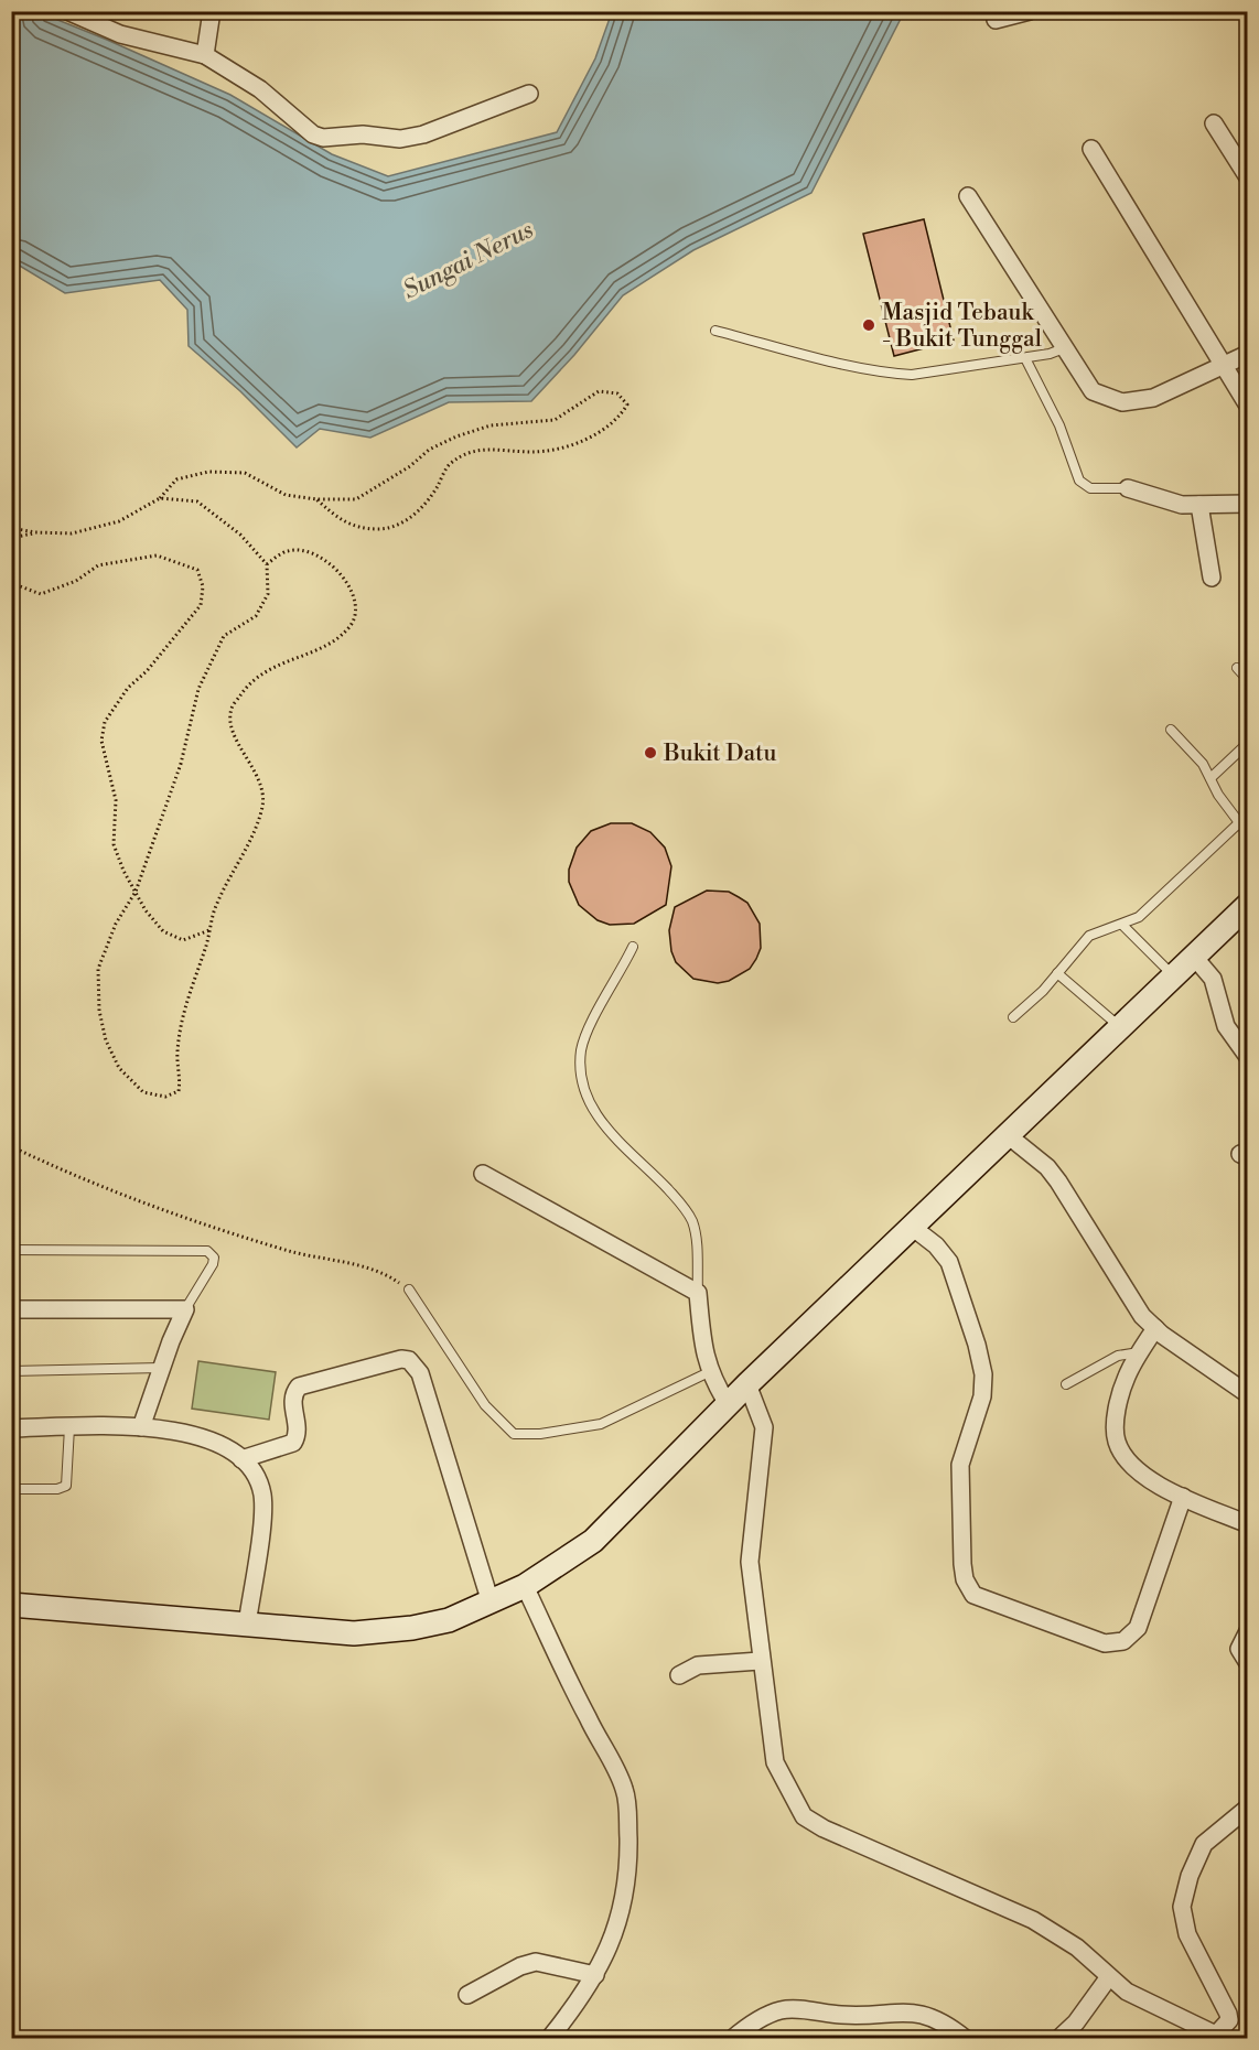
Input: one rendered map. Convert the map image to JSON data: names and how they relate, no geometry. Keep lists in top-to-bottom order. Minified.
{"water":["Sungai Nerus"],"places":["Masjid Tebauk - Bukit Tunggal","Bukit Datu"]}
